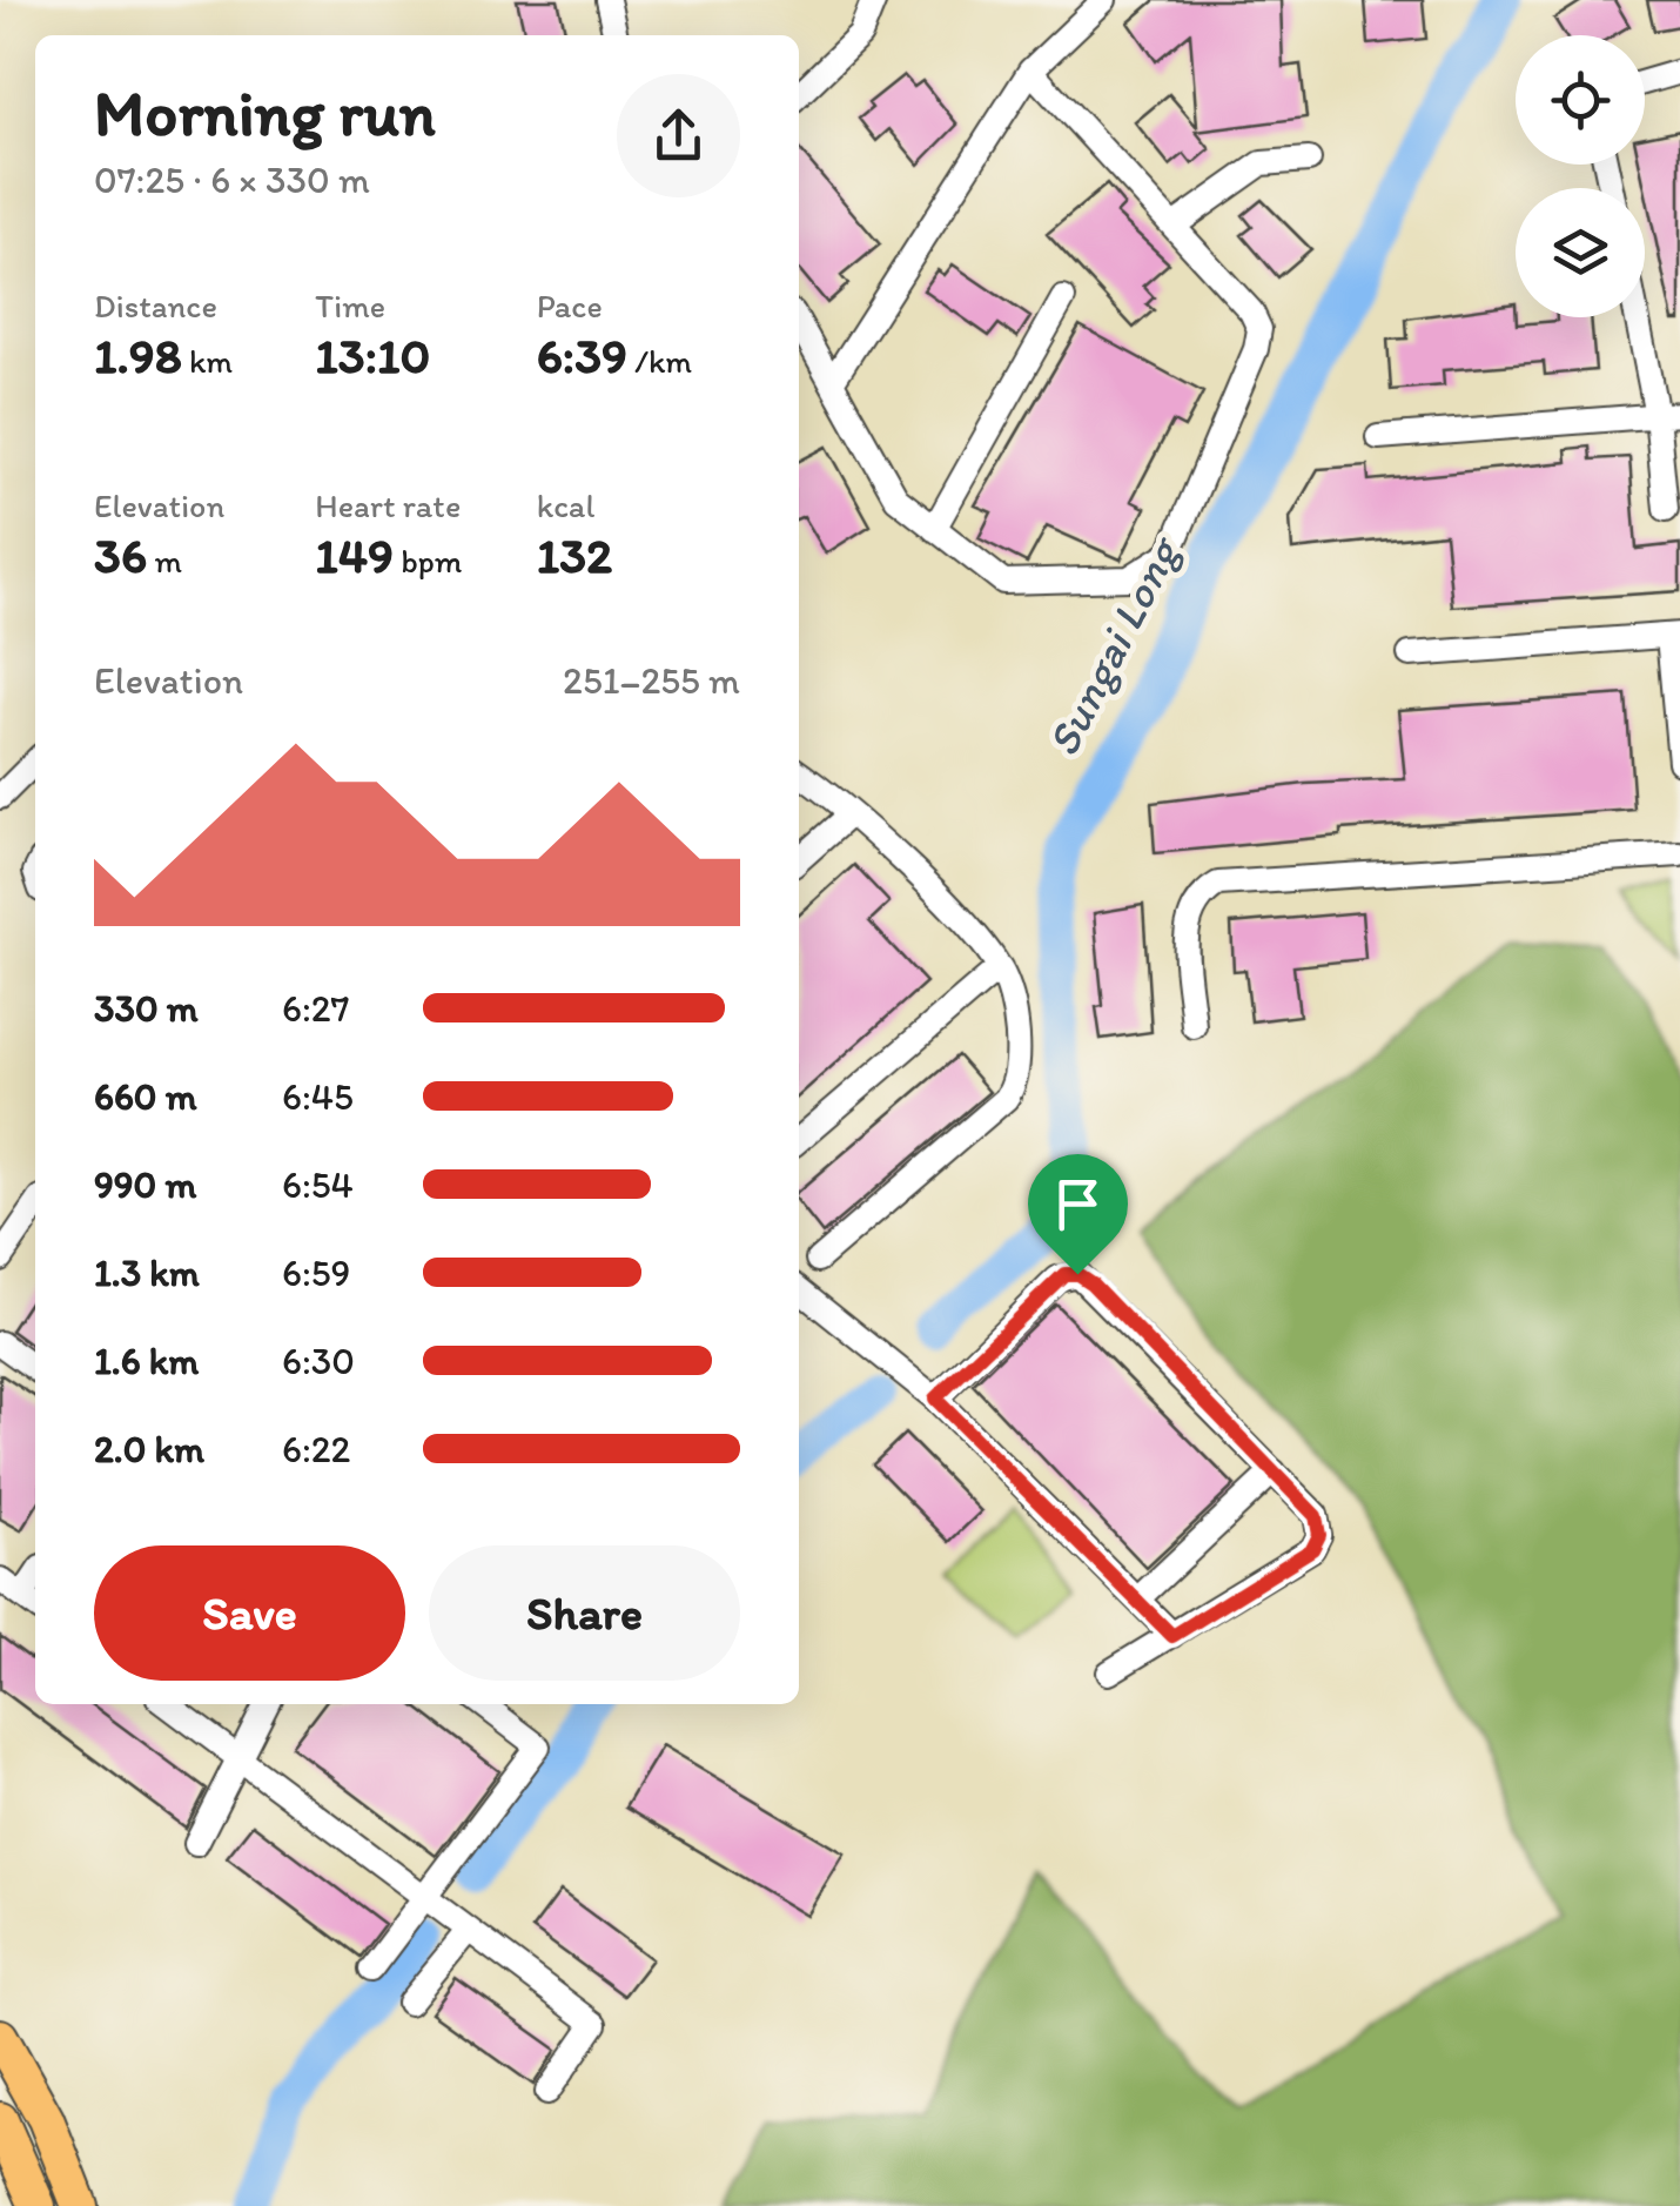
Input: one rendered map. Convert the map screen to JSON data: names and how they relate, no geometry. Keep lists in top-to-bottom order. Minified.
{"water":["Sungai Long"],"page":{"heading":["Morning run","07:25 · 6 × 330 m"],"stats":[["Distance","1.98 km"],["Time","13:10"],["Pace","6:39 /km"],["Elevation","36 m"],["Heart rate","149 bpm"],["kcal","132"]],"chart":["Elevation","251–255 m"],"list":[{"name":"330 m","note":"6:27"},{"name":"660 m","note":"6:45"},{"name":"990 m","note":"6:54"},{"name":"1.3 km","note":"6:59"},{"name":"1.6 km","note":"6:30"},{"name":"2.0 km","note":"6:22"}],"buttons":["Save","Share"]}}
